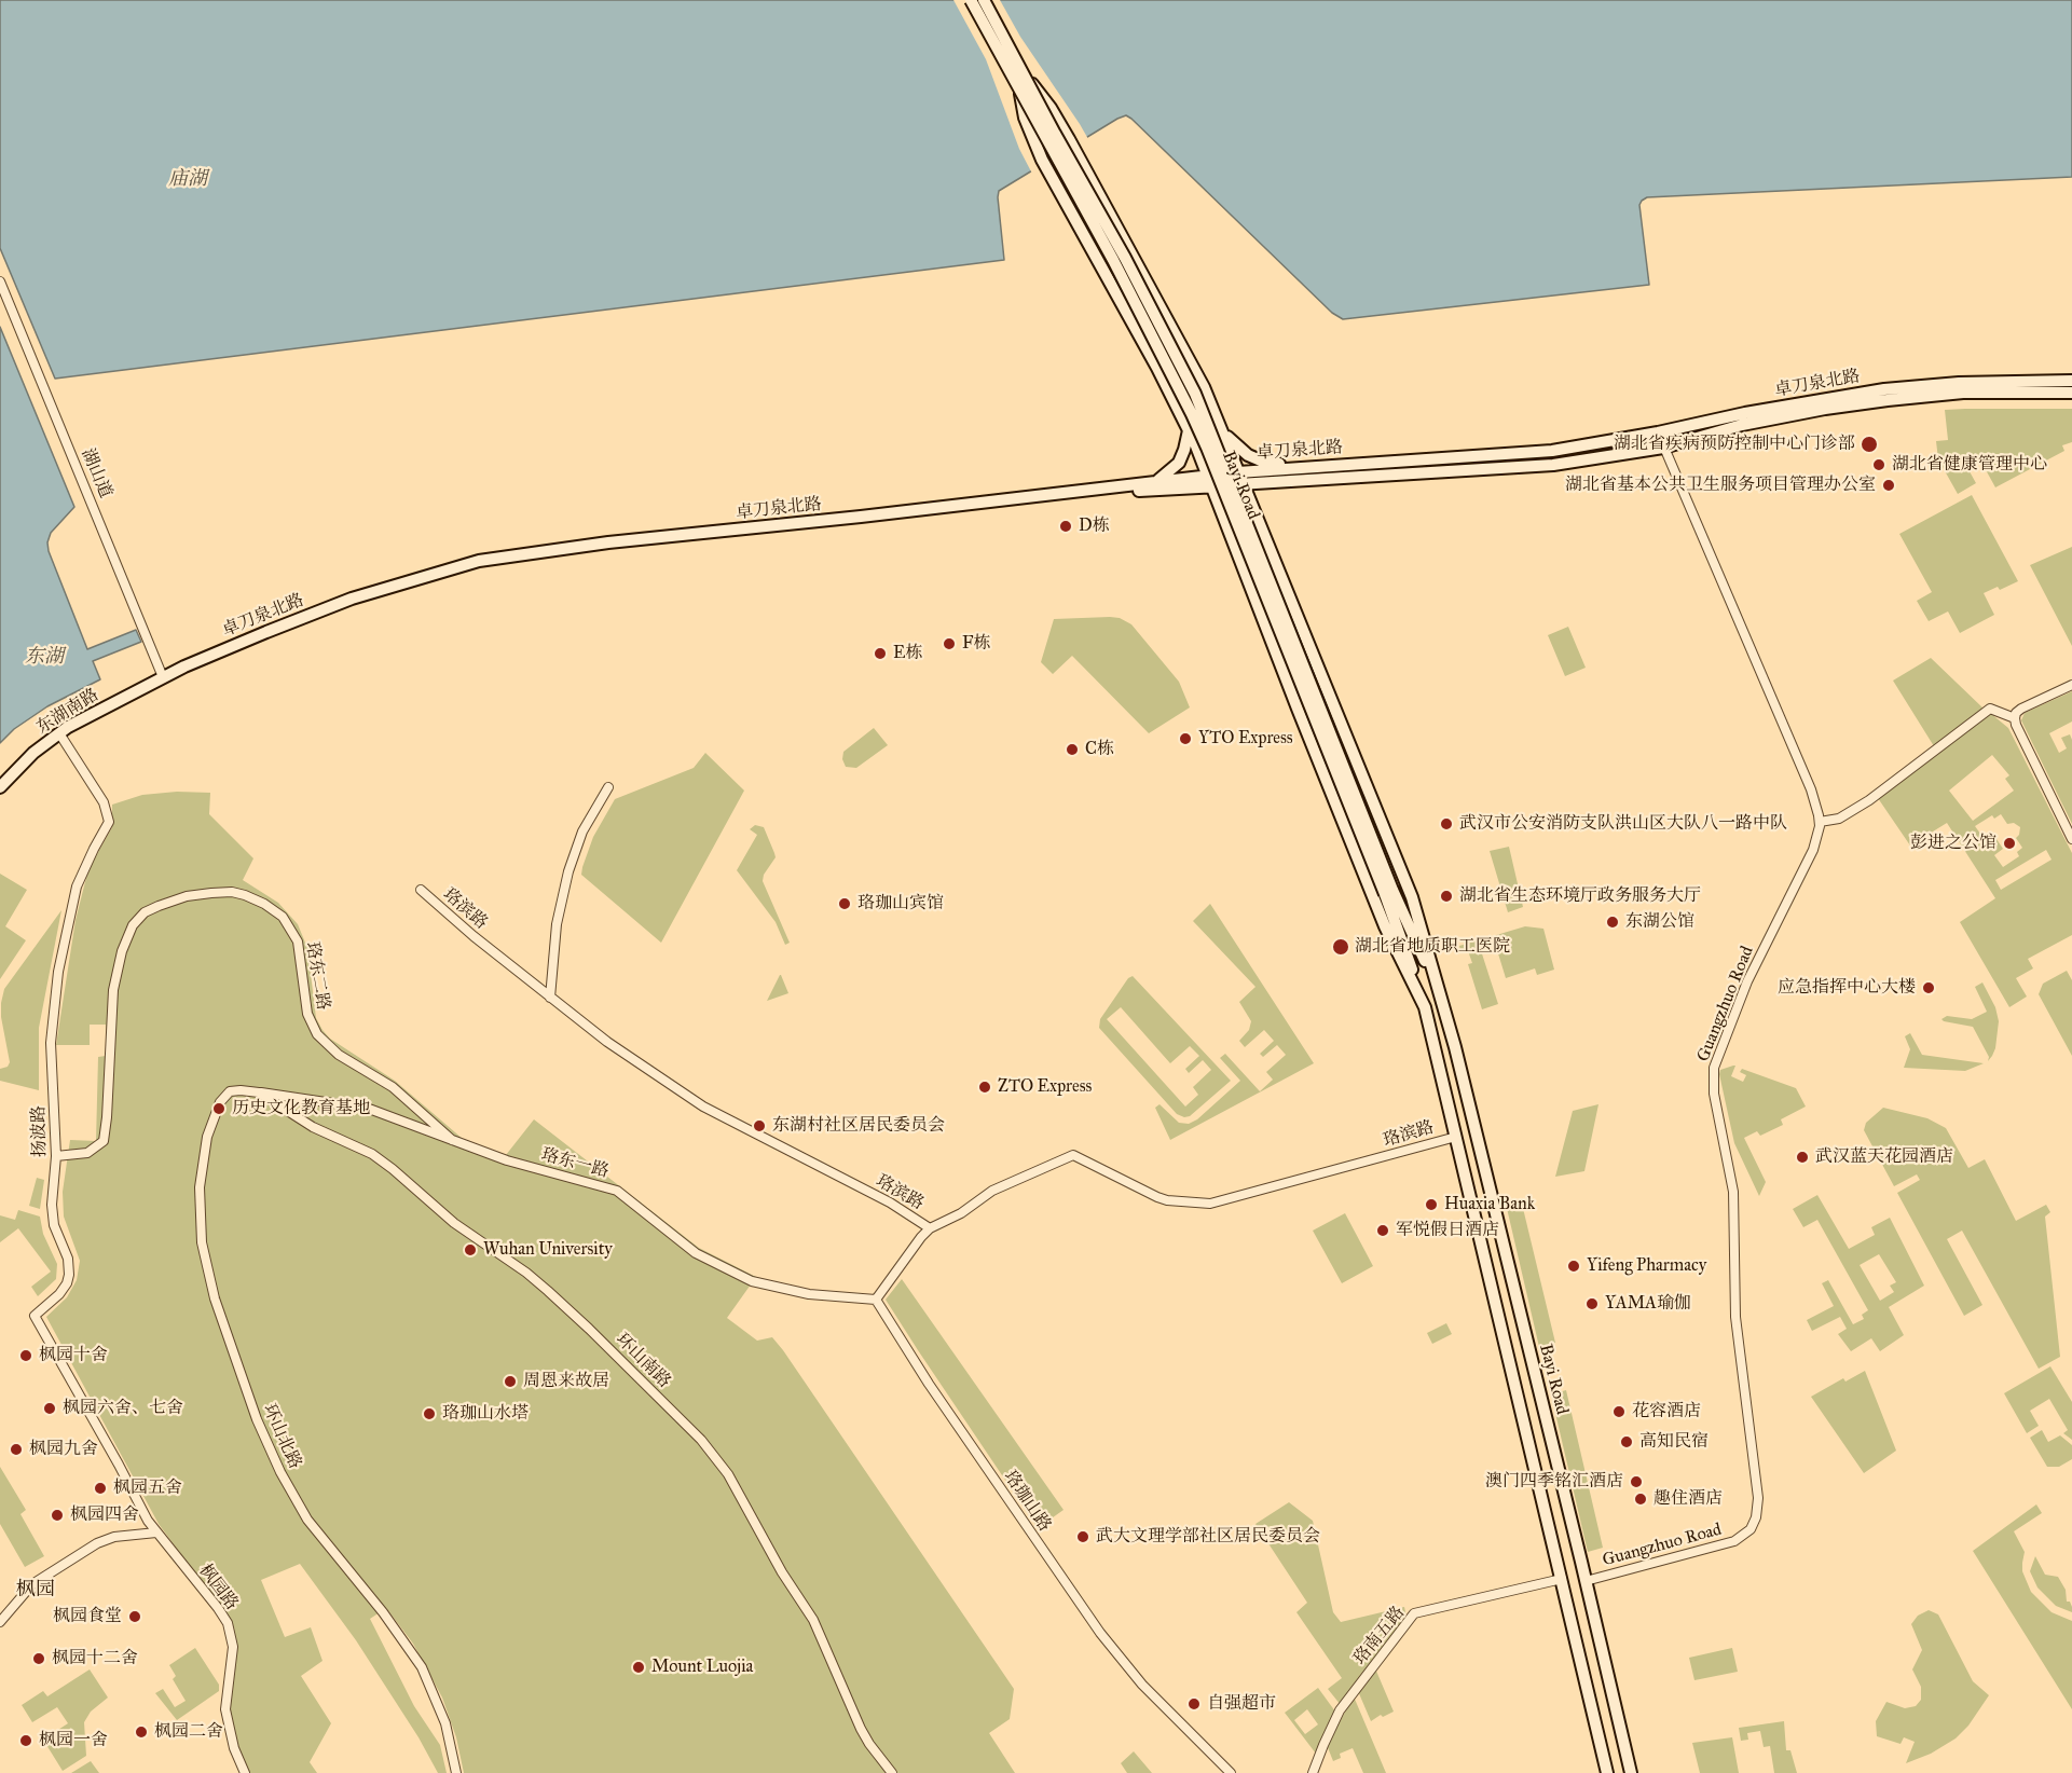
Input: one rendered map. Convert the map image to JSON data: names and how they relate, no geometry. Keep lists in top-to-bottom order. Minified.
{"streets":{"main road":["卓刀泉北路","Bayi Road","东湖南路"],"street":["湖山道","珞滨路","珞东二路","Guangzhuo Road","扬波路","珞东一路","环山南路","环山北路","珞珈山路","枫园路","珞南五路"]},"crossings":[["卓刀泉北路","湖山道"],["卓刀泉北路","Bayi Road"],["卓刀泉北路","东湖南路"],["卓刀泉北路","Guangzhuo Road"],["湖山道","东湖南路"],["Bayi Road","珞滨路"],["Bayi Road","Guangzhuo Road"],["Bayi Road","珞南五路"],["东湖南路","扬波路"],["珞东二路","扬波路"],["珞东二路","珞东一路"],["扬波路","枫园路"],["珞东一路","环山南路"],["珞东一路","环山北路"],["珞东一路","珞珈山路"]],"districts":["枫园"],"water":["庙湖","东湖"],"places":["湖北省疾病预防控制中心门诊部","湖北省健康管理中心","湖北省基本公共卫生服务项目管理办公室","D栋","F栋","E栋","YTO Express","C栋","武汉市公安消防支队洪山区大队八一路中队","彭进之公馆","湖北省生态环境厅政务服务大厅","珞珈山宾馆","东湖公馆","湖北省地质职工医院","应急指挥中心大楼","ZTO Express","历史文化教育基地","东湖村社区居民委员会","武汉蓝天花园酒店","Huaxia Bank","军悦假日酒店","Wuhan University","Yifeng Pharmacy","YAMA瑜伽","枫园十舍","周恩来故居","枫园六舍、七舍","花容酒店","珞珈山水塔","高知民宿","枫园九舍","澳门四季铭汇酒店","枫园五舍","趣住酒店","枫园四舍","武大文理学部社区居民委员会","枫园食堂","枫园十二舍","Mount Luojia","自强超市","枫园二舍","枫园一舍"]}
